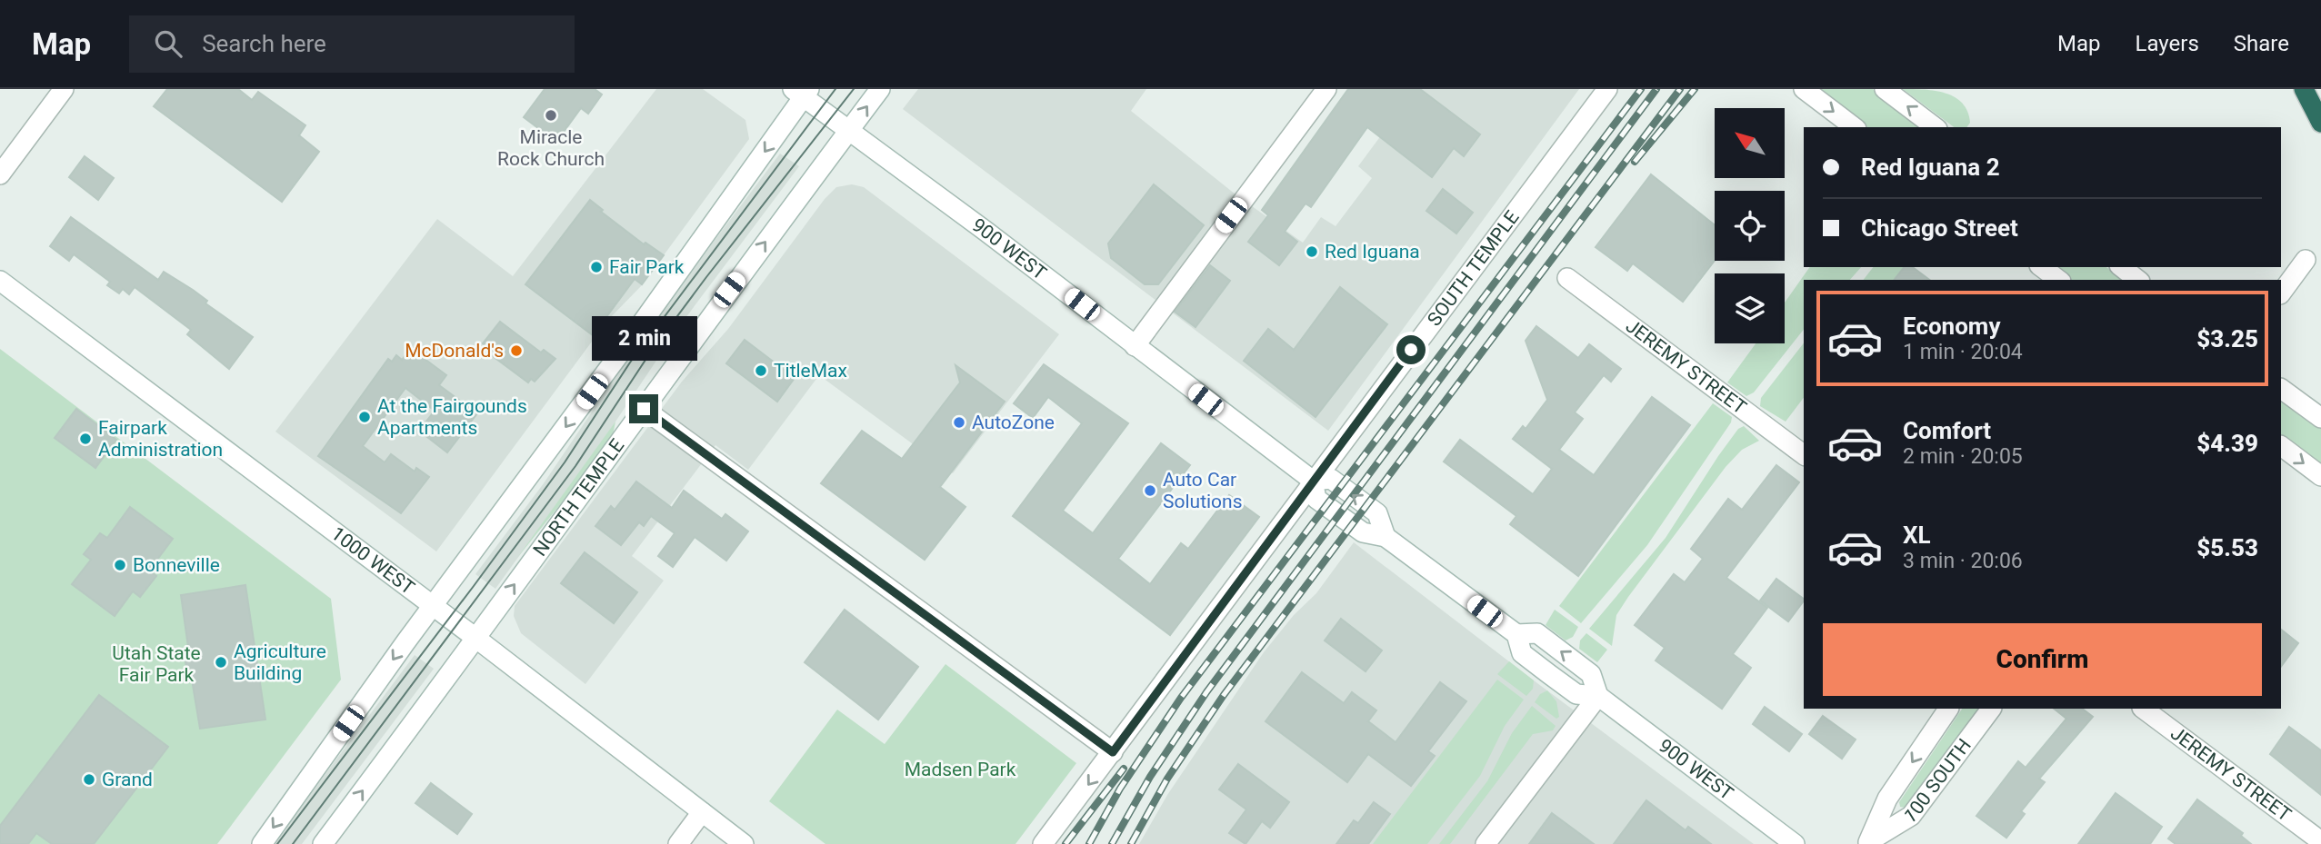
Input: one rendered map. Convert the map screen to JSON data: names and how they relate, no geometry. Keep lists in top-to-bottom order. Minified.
{"streets":{"street":["900 WEST","SOUTH TEMPLE","JEREMY STREET","NORTH TEMPLE","1000 WEST","100 SOUTH"]},"crossings":[["900 WEST","SOUTH TEMPLE"],["900 WEST","NORTH TEMPLE"],["NORTH TEMPLE","1000 WEST"]],"parks":["Utah State Fair Park","Madsen Park"],"places":["Miracle Rock Church","Red Iguana","Fair Park","McDonald's","TitleMax","At the Fairgounds Apartments","AutoZone","Fairpark Administration","Auto Car Solutions","Bonneville","Agriculture Building","Grand"],"north":"top left","page":{"header":"Map","search":"Search here","nav":["Map","Layers","Share"],"banner":["Red Iguana 2","Chicago Street"],"list":[{"name":"Economy","note":"1 min · 20:04","value":"$3.25"},{"name":"Comfort","note":"2 min · 20:05","value":"$4.39"},{"name":"XL","note":"3 min · 20:06","value":"$5.53"}],"bubble":"2 min","buttons":"Confirm"}}
